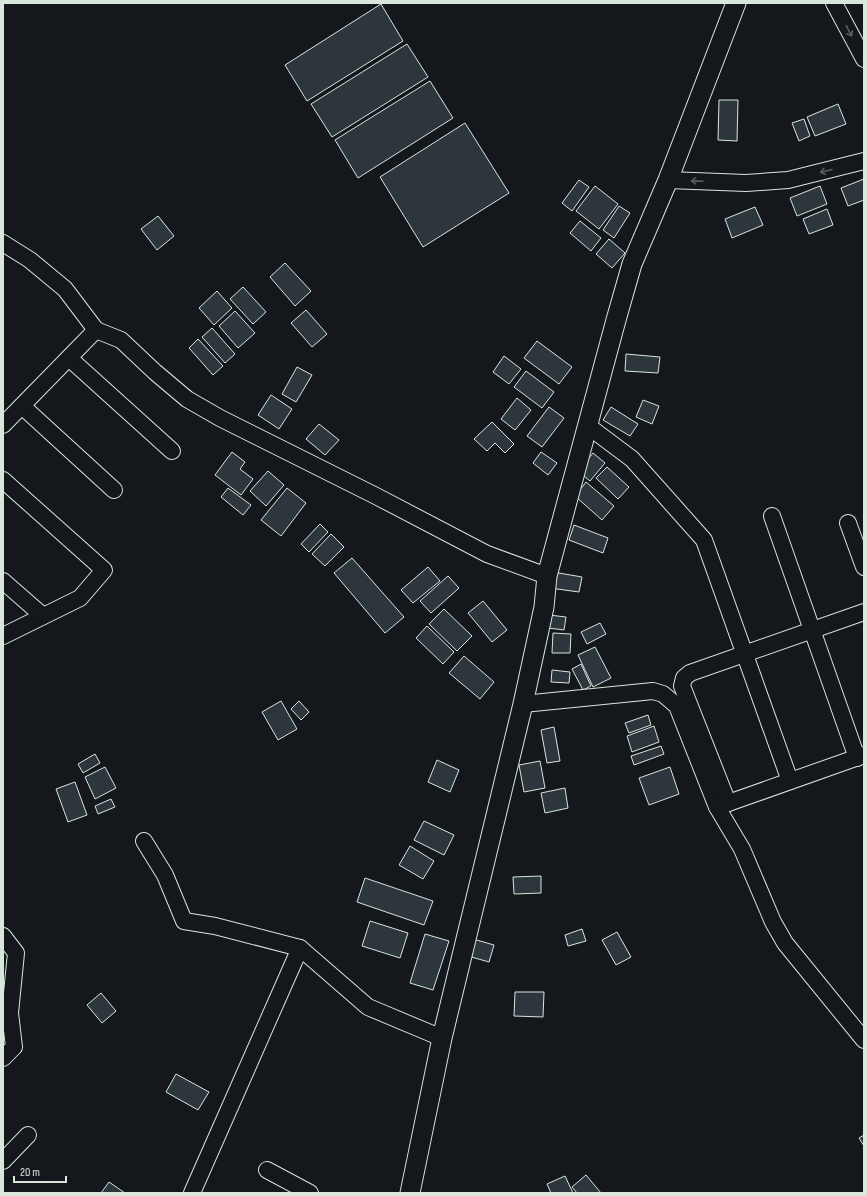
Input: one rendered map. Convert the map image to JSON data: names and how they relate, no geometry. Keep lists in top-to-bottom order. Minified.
{"scale_bar":"20 m"}
